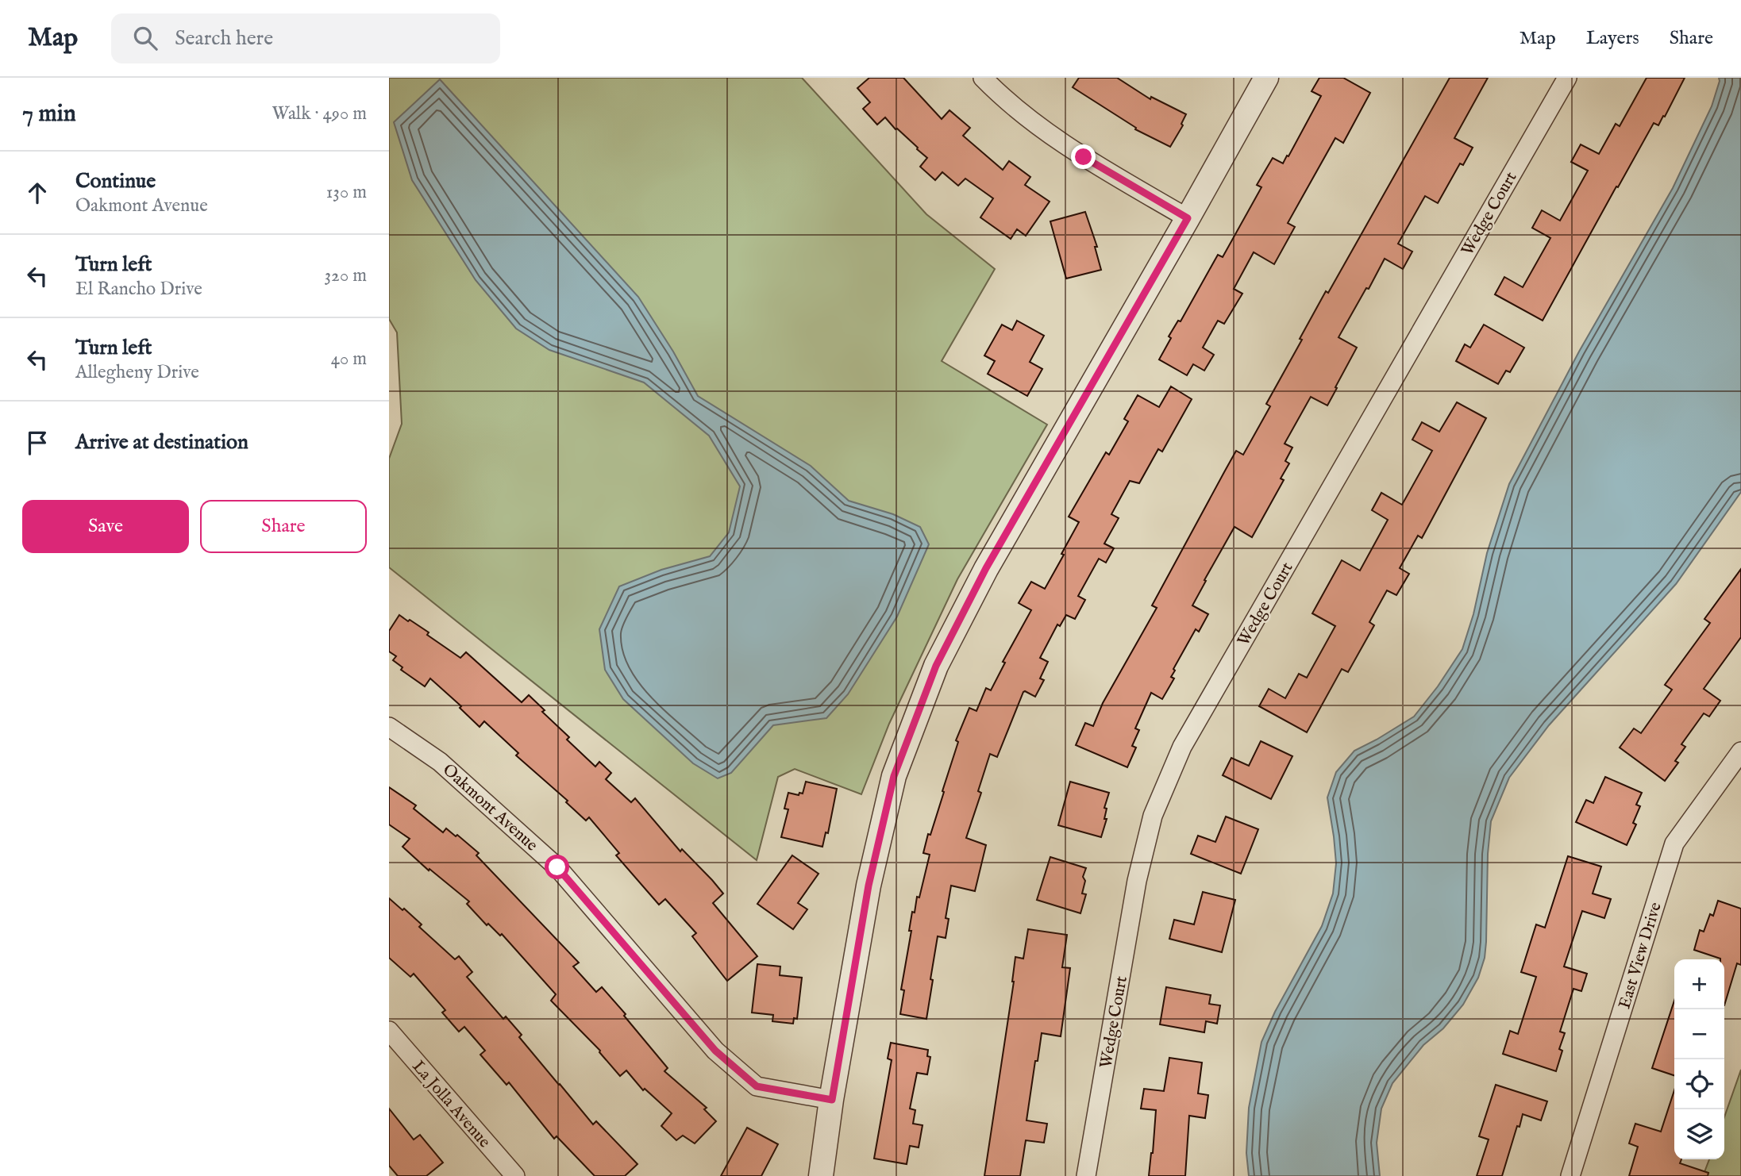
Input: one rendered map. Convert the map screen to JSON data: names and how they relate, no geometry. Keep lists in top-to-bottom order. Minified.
{"streets":{"street":["Wedge Court","Oakmont Avenue","East View Drive","La Jolla Avenue"]},"page":{"header":"Map","search":"Search here","nav":["Map","Layers","Share"],"heading":["7 min","Walk · 490 m"],"list":[["Continue","Oakmont Avenue","130 m"],["Turn left","El Rancho Drive","320 m"],["Turn left","Allegheny Drive","40 m"],"Arrive at destination"],"buttons":["Save","Share"],"map_buttons":["+","−"]}}
